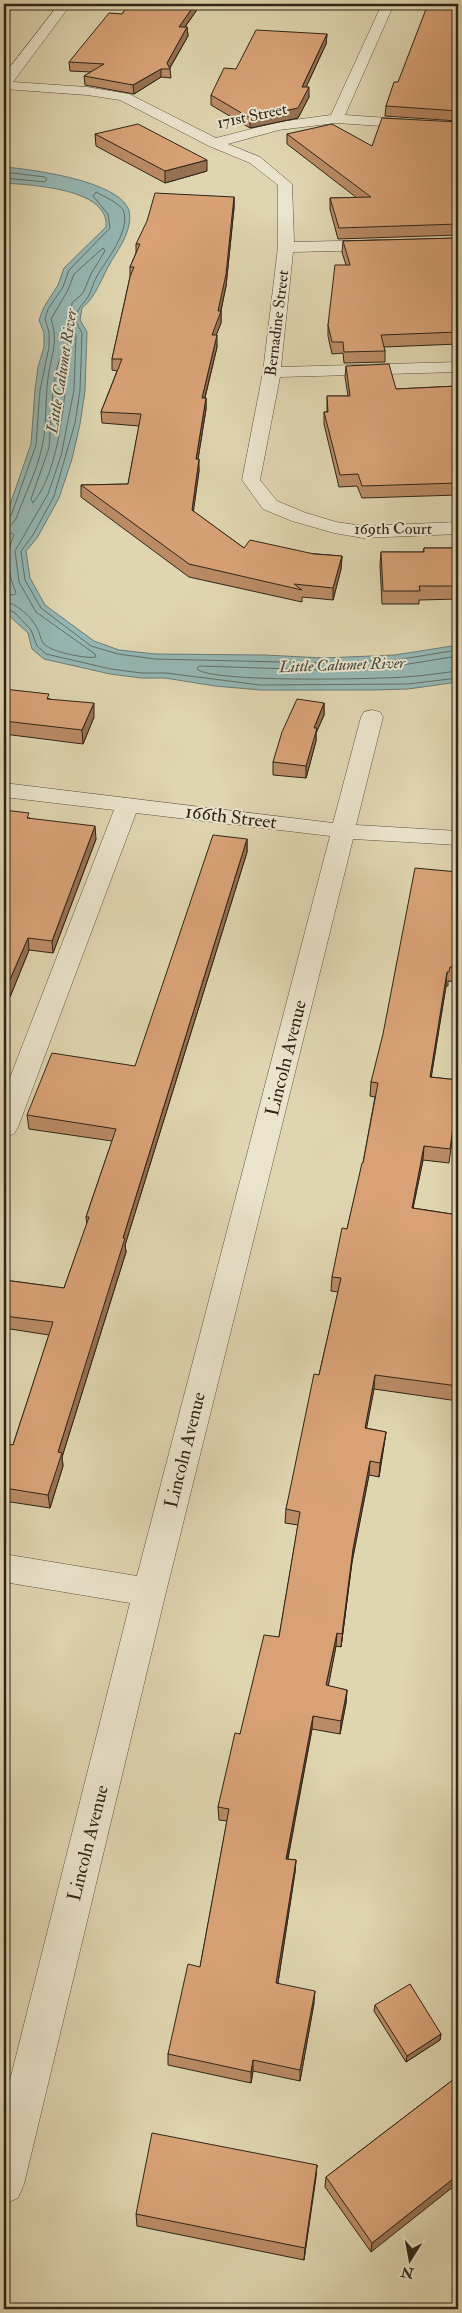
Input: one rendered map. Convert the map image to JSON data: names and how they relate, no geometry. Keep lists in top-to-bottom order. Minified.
{"streets":{"street":["171st Street","Bernadine Street","169th Court","166th Street","Lincoln Avenue"]},"crossings":[["171st Street","Bernadine Street"],["Bernadine Street","169th Court"],["166th Street","Lincoln Avenue"]],"water":["Little Calumet River"],"north":"bottom"}
